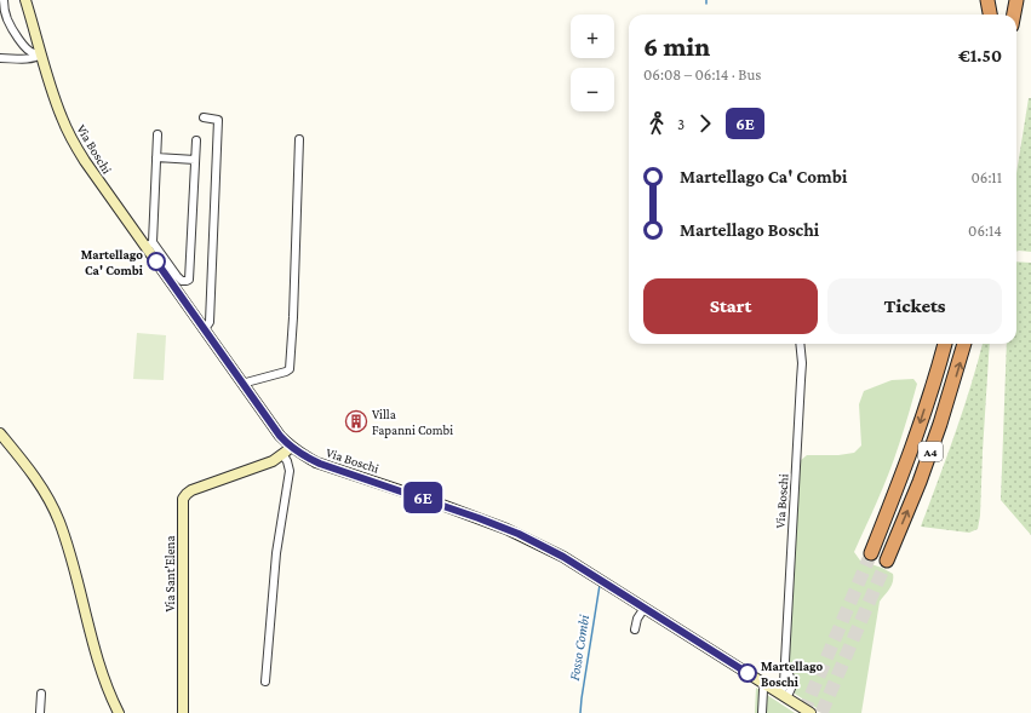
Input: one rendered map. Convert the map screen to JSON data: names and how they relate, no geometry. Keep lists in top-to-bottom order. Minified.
{"streets":{"highway":["A4"],"main road":["Via Boschi","Via Sant'Elena"]},"water":["Fosso Combi"],"places":{"other":["Martellago Ca' Combi","Martellago Boschi"],"building":["Villa Fapanni Combi"]},"lines":["bus line 6E"],"page":{"on_map":"6E","map_buttons":["+","−"],"heading":["6 min","06:08 – 06:14 · Bus","€1.50"],"legs":["3","6E"],"list":[{"name":"Martellago Ca' Combi","value":"06:11"},{"name":"Martellago Boschi","value":"06:14"}],"buttons":["Start","Tickets"]}}
